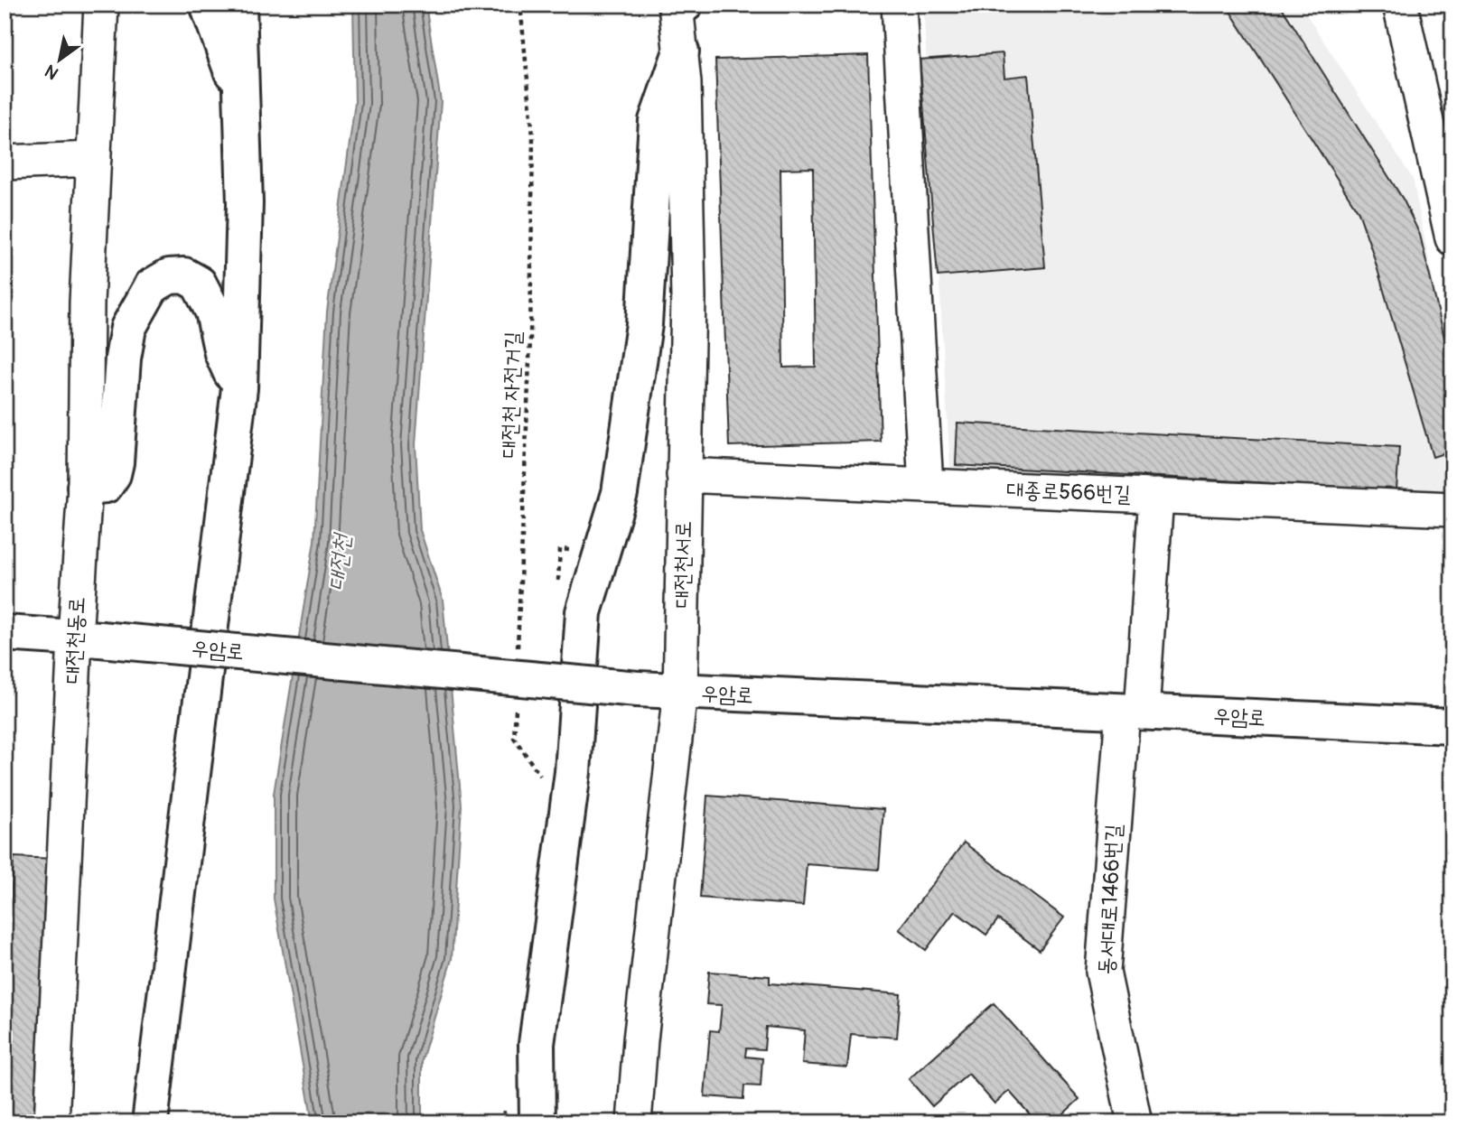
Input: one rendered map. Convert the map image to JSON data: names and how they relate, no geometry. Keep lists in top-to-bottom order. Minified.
{"streets":{"main road":["우암로"],"street":["대종로566번길","대전천서로","대전천동로","동서대로1466번길"],"path":["대전천 자전거길"]},"crossings":[["대종로566번길","대전천서로"],["대종로566번길","동서대로1466번길"],["대전천서로","우암로"],["대전천동로","우암로"],["우암로","동서대로1466번길"]],"water":["대전천"],"north":"bottom left"}
